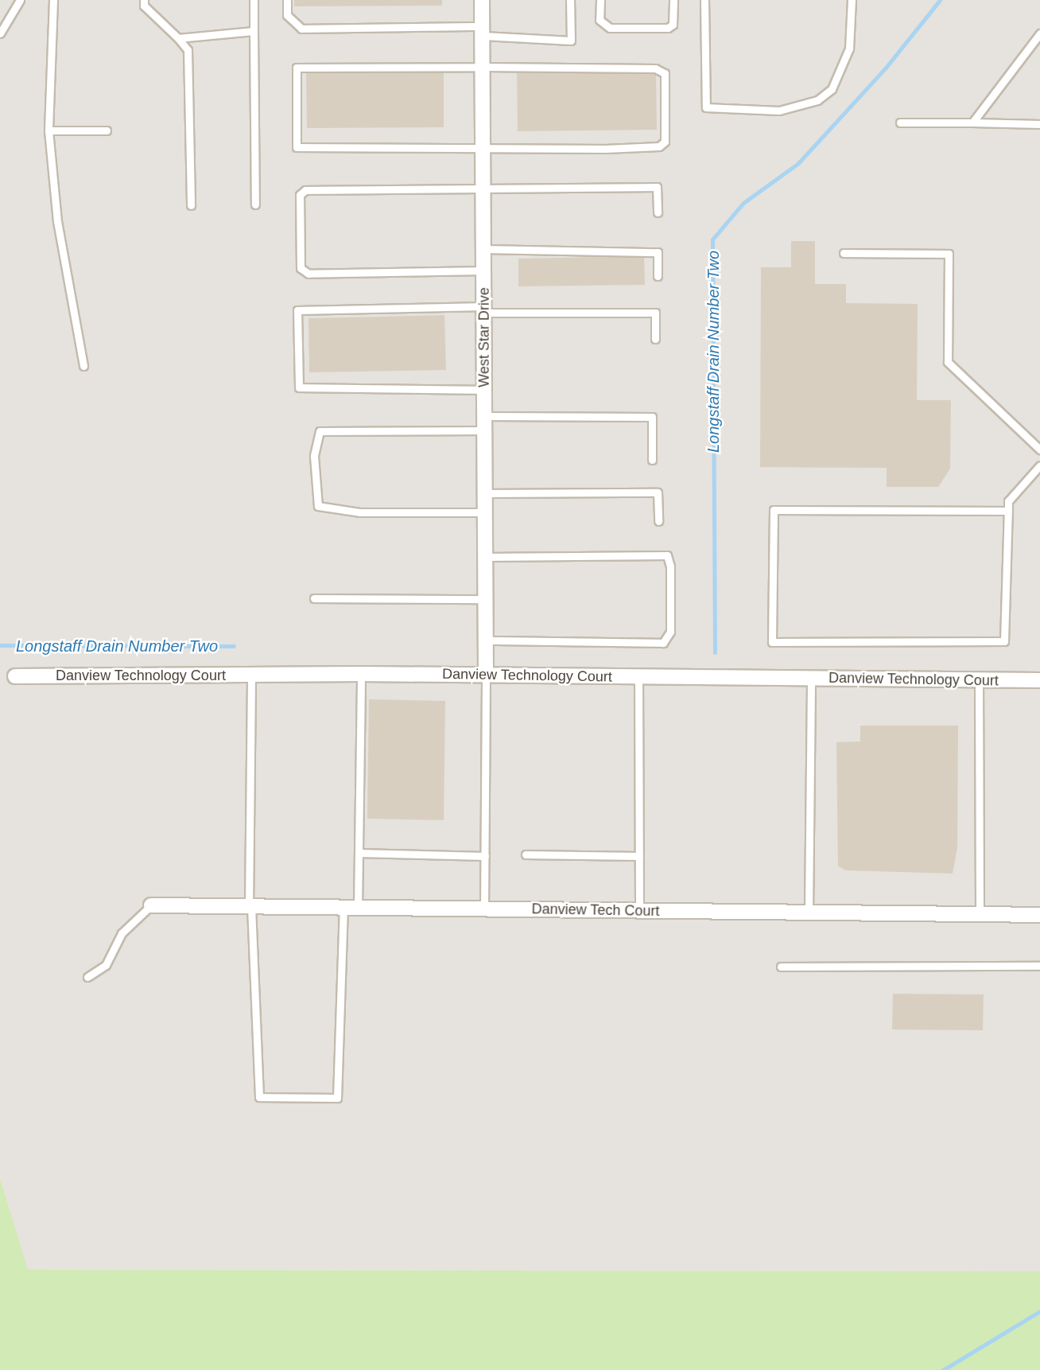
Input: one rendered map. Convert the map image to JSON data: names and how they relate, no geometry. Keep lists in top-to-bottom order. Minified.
{"streets":{"street":["West Star Drive","Danview Technology Court","Danview Tech Court"]},"crossings":[["West Star Drive","Danview Technology Court"]],"water":["Longstaff Drain Number Two"]}
